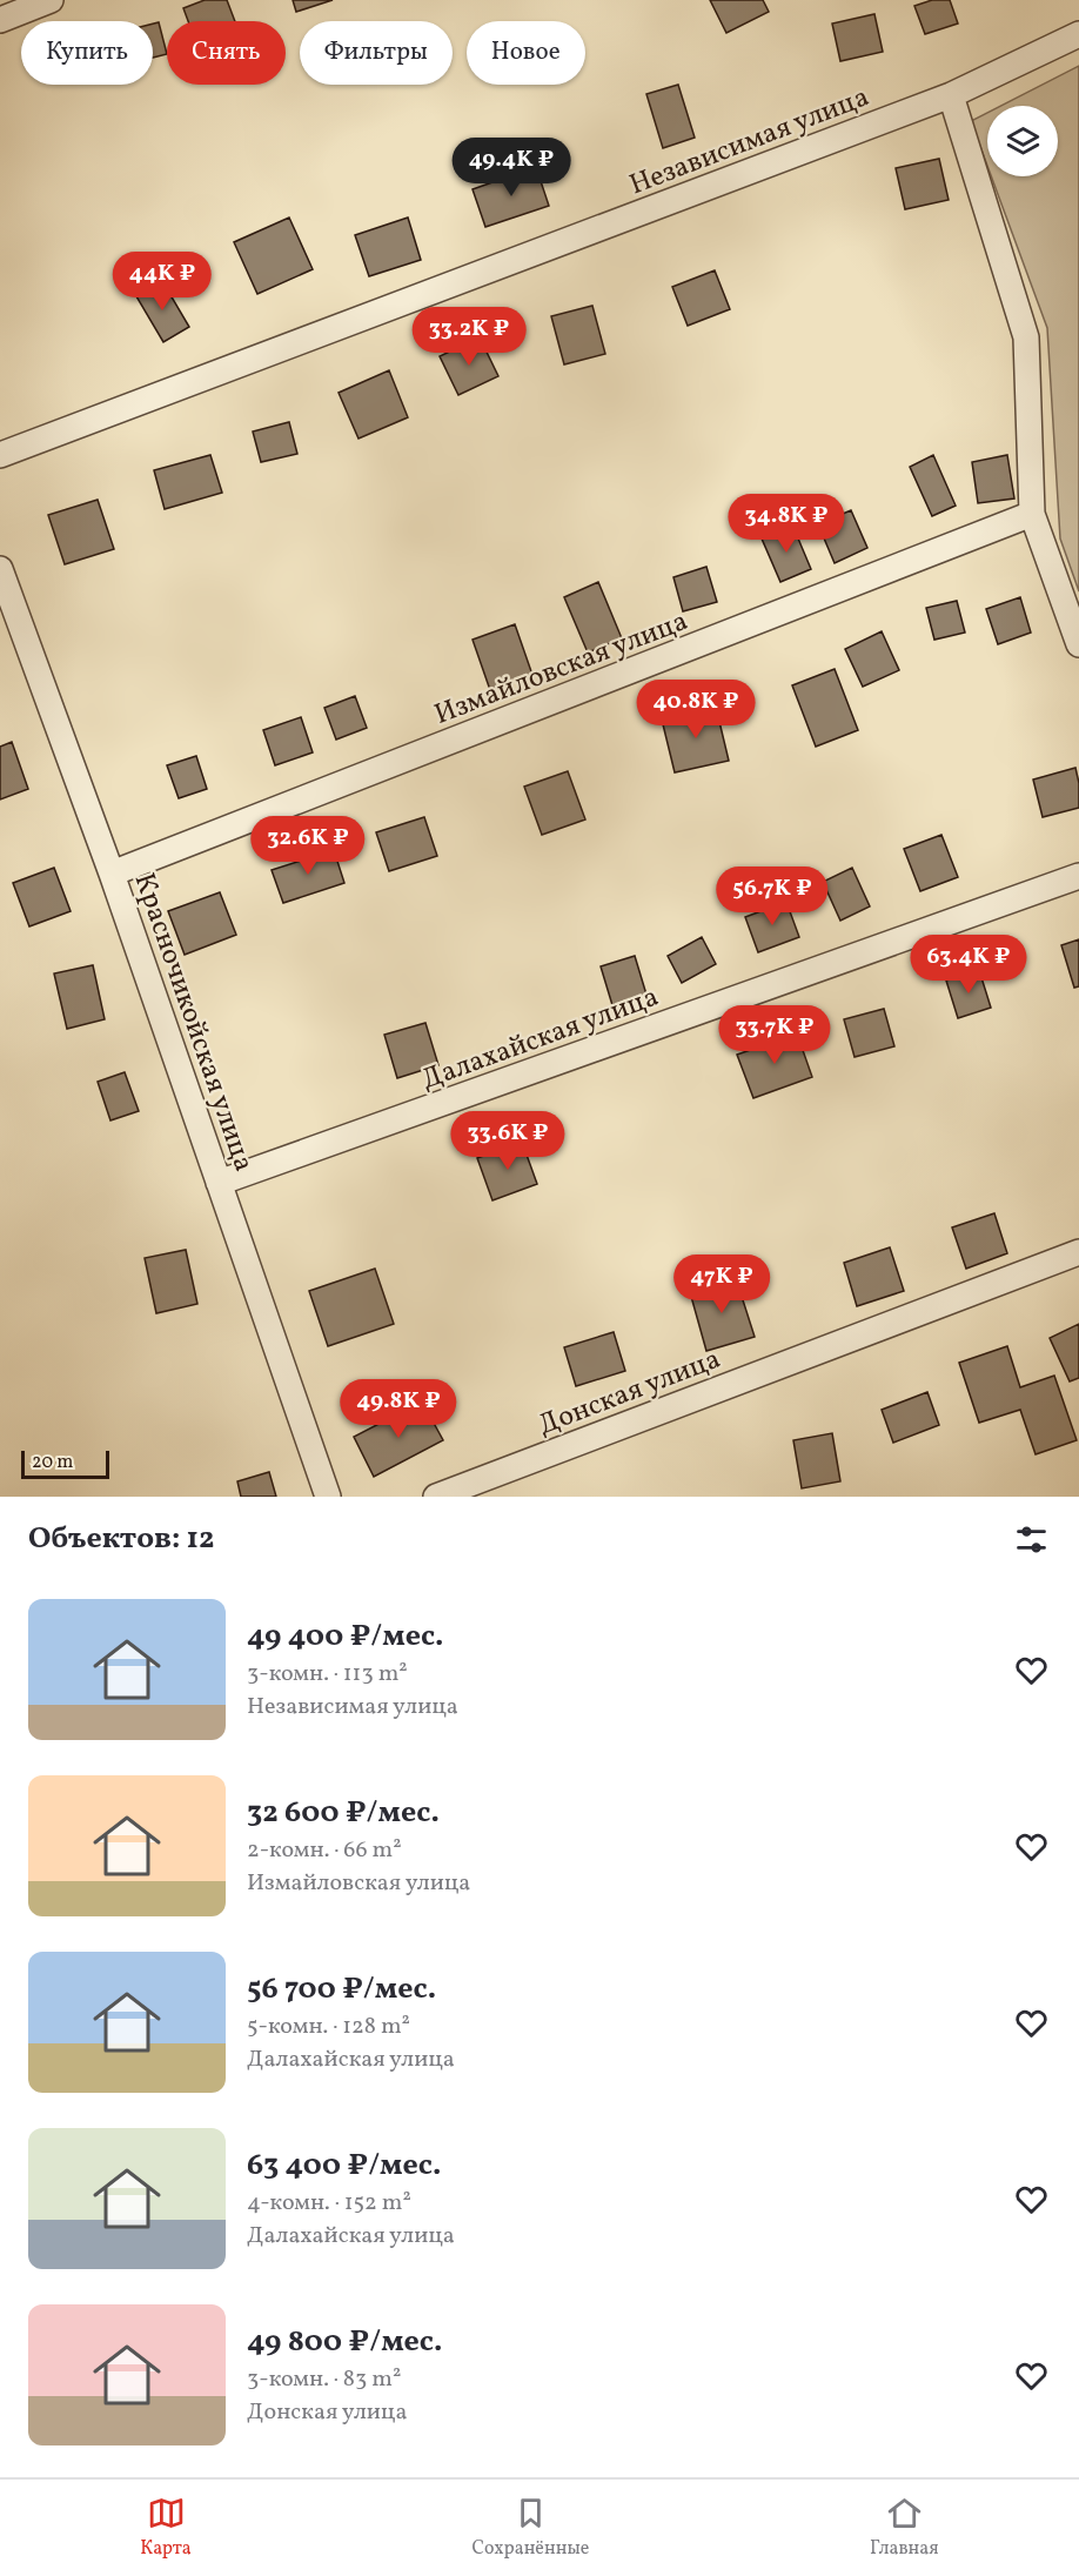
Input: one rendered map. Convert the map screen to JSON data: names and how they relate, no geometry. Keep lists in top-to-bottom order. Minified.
{"streets":{"street":["Независимая улица","Измайловская улица","Красночикойская улица","Далахайская улица","Донская улица"]},"crossings":[["Измайловская улица","Красночикойская улица"],["Красночикойская улица","Далахайская улица"]],"scale_bar":"20 m","page":{"chip":["Купить","Снять","Фильтры","Новое"],"price":["49.4K ₽","44K ₽","33.2K ₽","34.8K ₽","40.8K ₽","32.6K ₽","56.7K ₽","63.4K ₽","33.7K ₽","33.6K ₽","47K ₽","49.8K ₽"],"scale":"20 m","heading":"Объектов: 12","list":[{"name":"49 400 ₽/мес.","note":"3-комн. · 113 m² · Независимая улица"},{"name":"32 600 ₽/мес.","note":"2-комн. · 66 m² · Измайловская улица"},{"name":"56 700 ₽/мес.","note":"5-комн. · 128 m² · Далахайская улица"},{"name":"63 400 ₽/мес.","note":"4-комн. · 152 m² · Далахайская улица"},{"name":"49 800 ₽/мес.","note":"3-комн. · 83 m² · Донская улица"}],"tabs":["Карта","Сохранённые","Главная"]}}
